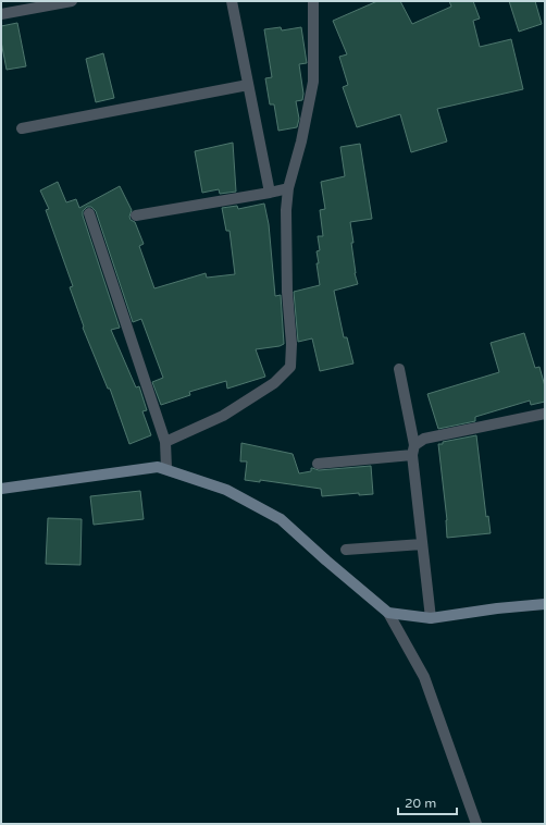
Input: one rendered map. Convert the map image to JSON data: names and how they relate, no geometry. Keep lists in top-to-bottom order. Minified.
{"scale_bar":"20 m"}
